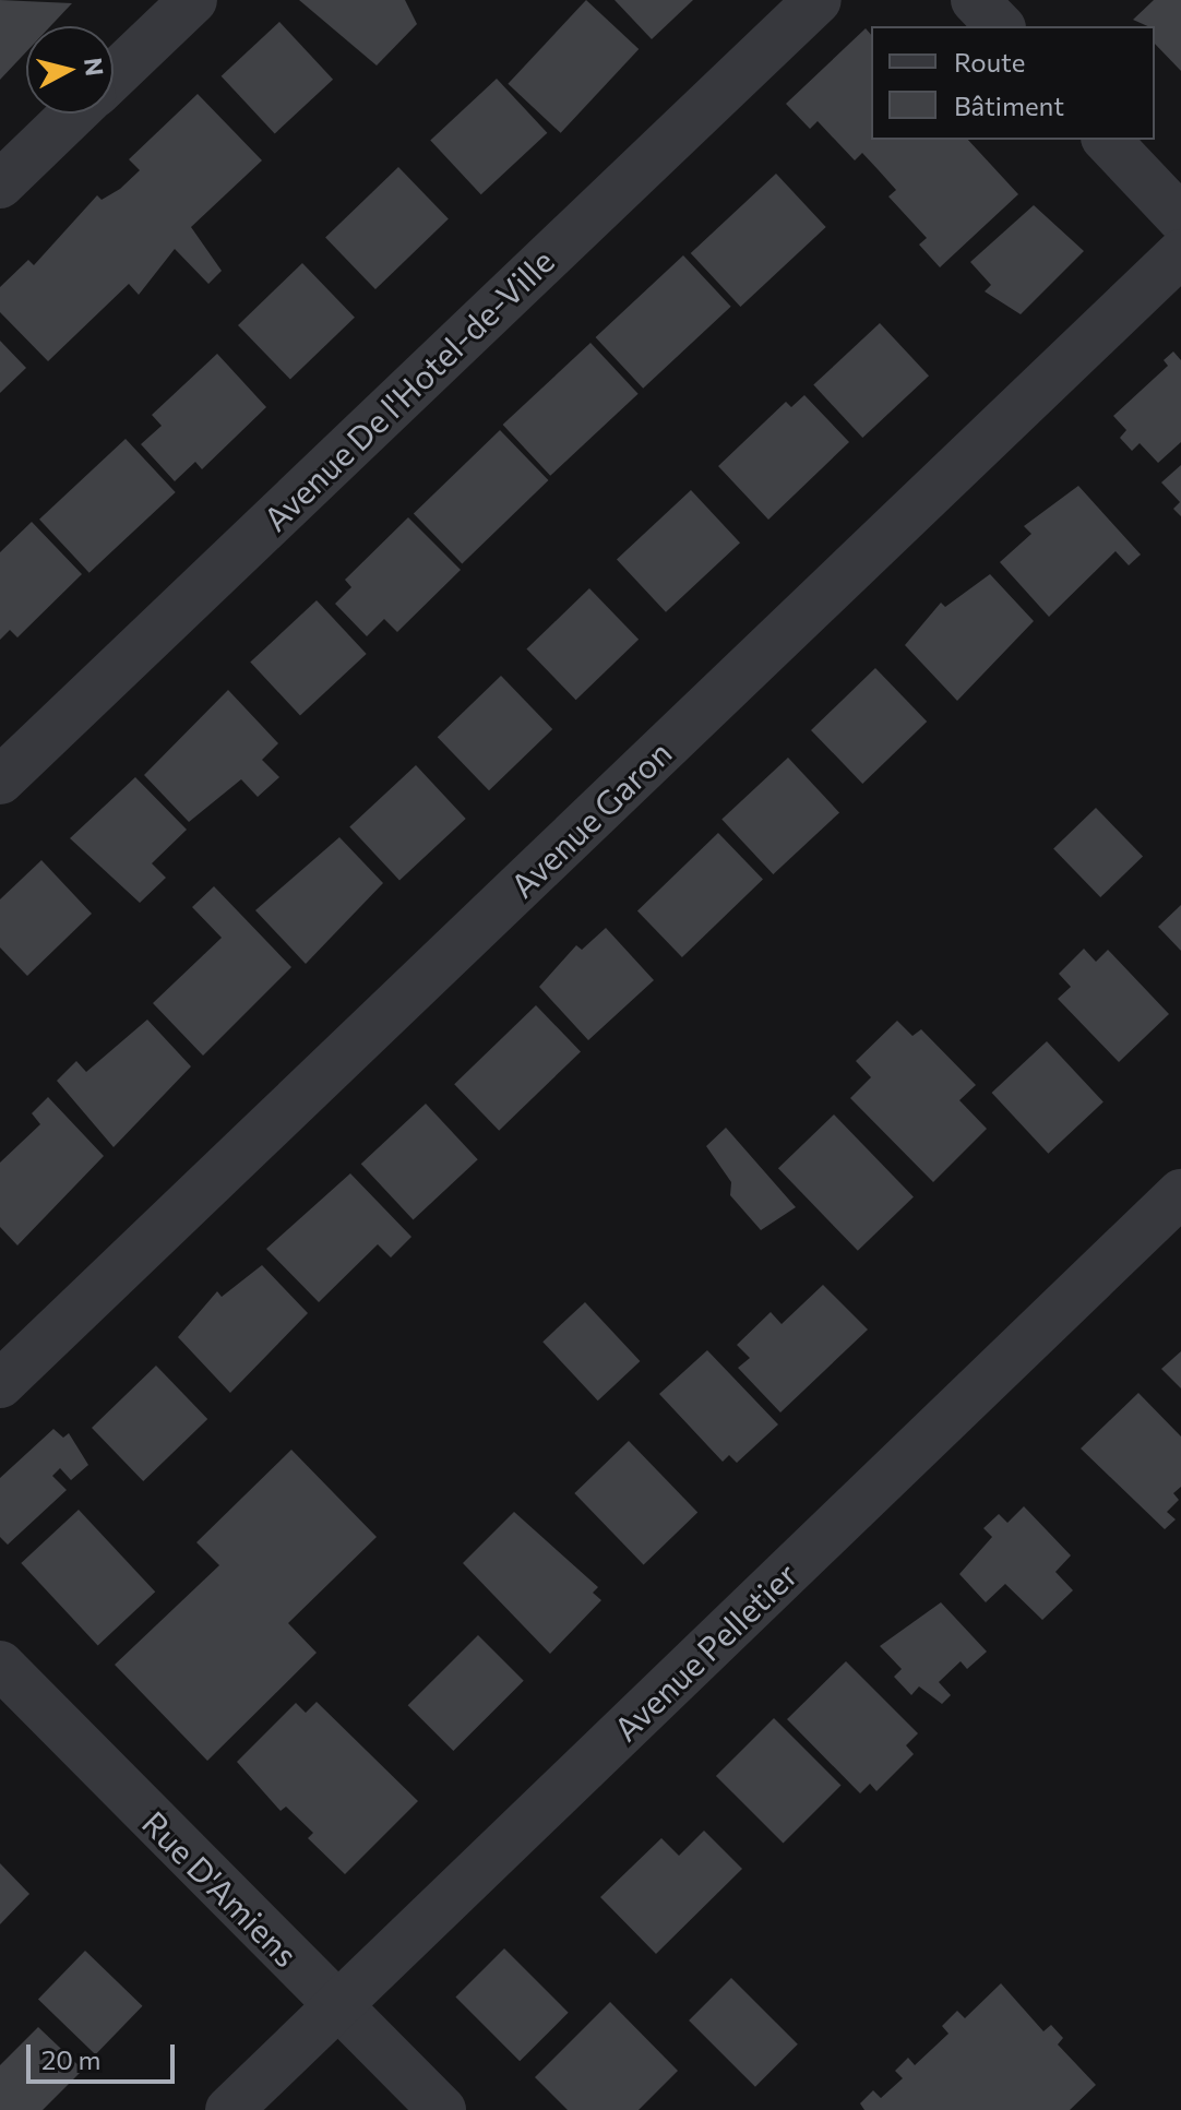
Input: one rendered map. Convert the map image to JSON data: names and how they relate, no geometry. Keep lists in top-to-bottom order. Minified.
{"streets":{"street":["Avenue De l'Hotel-de-Ville","Avenue Garon","Avenue Pelletier","Rue D'Amiens"]},"crossings":[["Avenue Pelletier","Rue D'Amiens"]],"legend":["Route","Bâtiment"],"scale_bar":"20 m","north":"right"}
